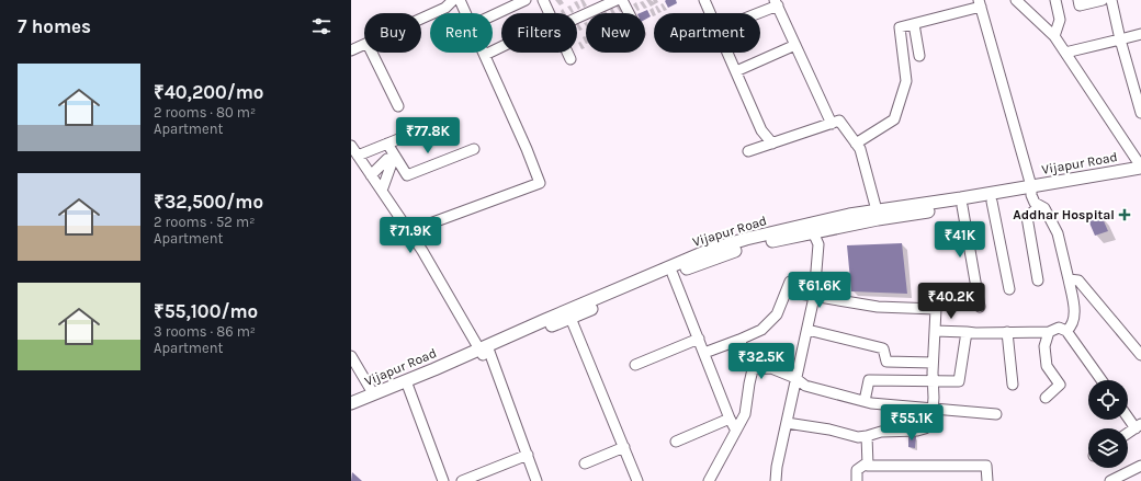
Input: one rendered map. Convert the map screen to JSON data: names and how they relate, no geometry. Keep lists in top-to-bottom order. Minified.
{"streets":{"main road":["Vijapur Road"]},"places":{"health":["Addhar Hospital"]},"page":{"heading":"7 homes","chip":["Buy","Rent","Filters","New","Apartment"],"list":[{"name":"₹40,200/mo","note":"2 rooms · 80 m² · Apartment"},{"name":"₹32,500/mo","note":"2 rooms · 52 m² · Apartment"},{"name":"₹55,100/mo","note":"3 rooms · 86 m² · Apartment"}],"price":["₹77.8K","₹71.9K","₹41K","₹61.6K","₹40.2K","₹32.5K","₹55.1K"]}}
